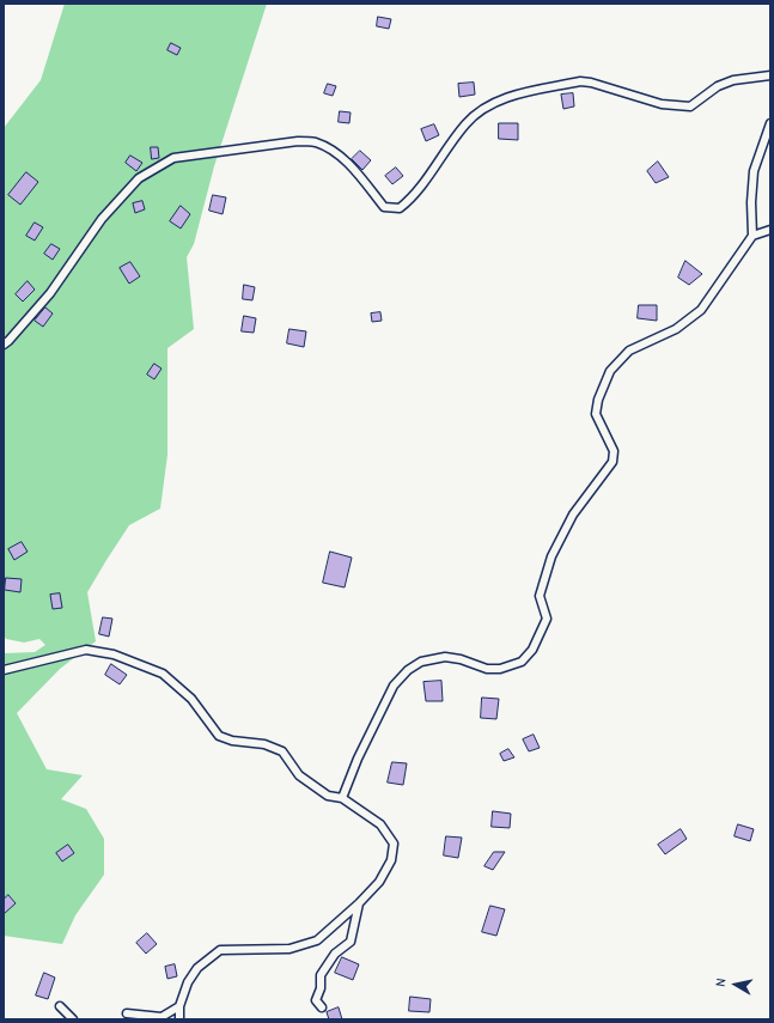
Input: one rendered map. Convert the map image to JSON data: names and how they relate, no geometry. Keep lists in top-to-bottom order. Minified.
{"north":"left"}
